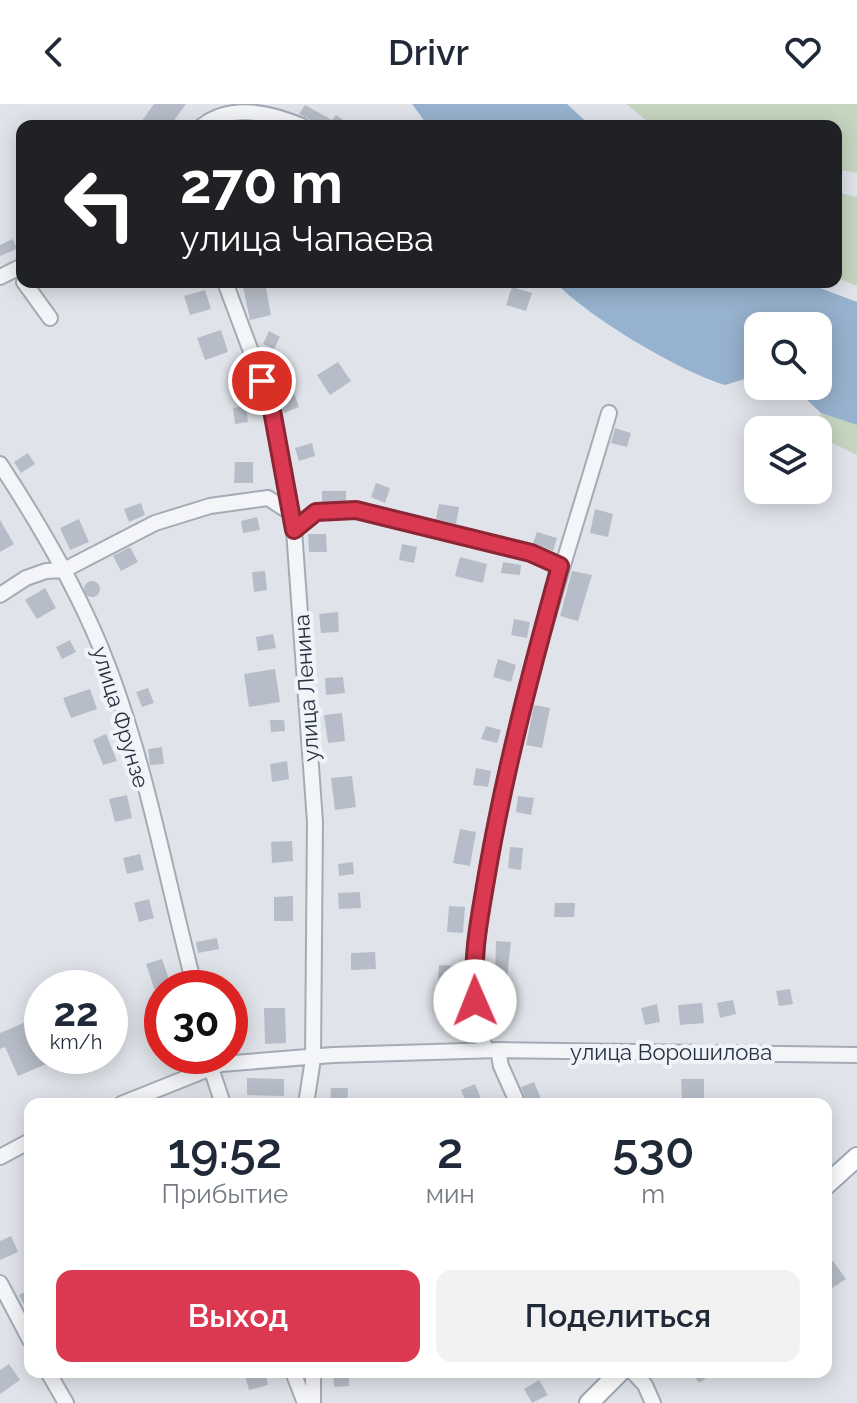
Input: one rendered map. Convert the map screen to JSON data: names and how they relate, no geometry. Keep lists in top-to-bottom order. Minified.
{"streets":{"street":["улица Ленина","улица Фрунзе","улица Ворошилова"]},"crossings":[["улица Ленина","улица Ворошилова"]],"page":{"header":"Drivr","turn":["270 m","улица Чапаева"],"speed":"22 km/h","limit":"30","eta":["19:52","Прибытие","2","мин","530","m"],"buttons":["Выход","Поделиться"]}}
